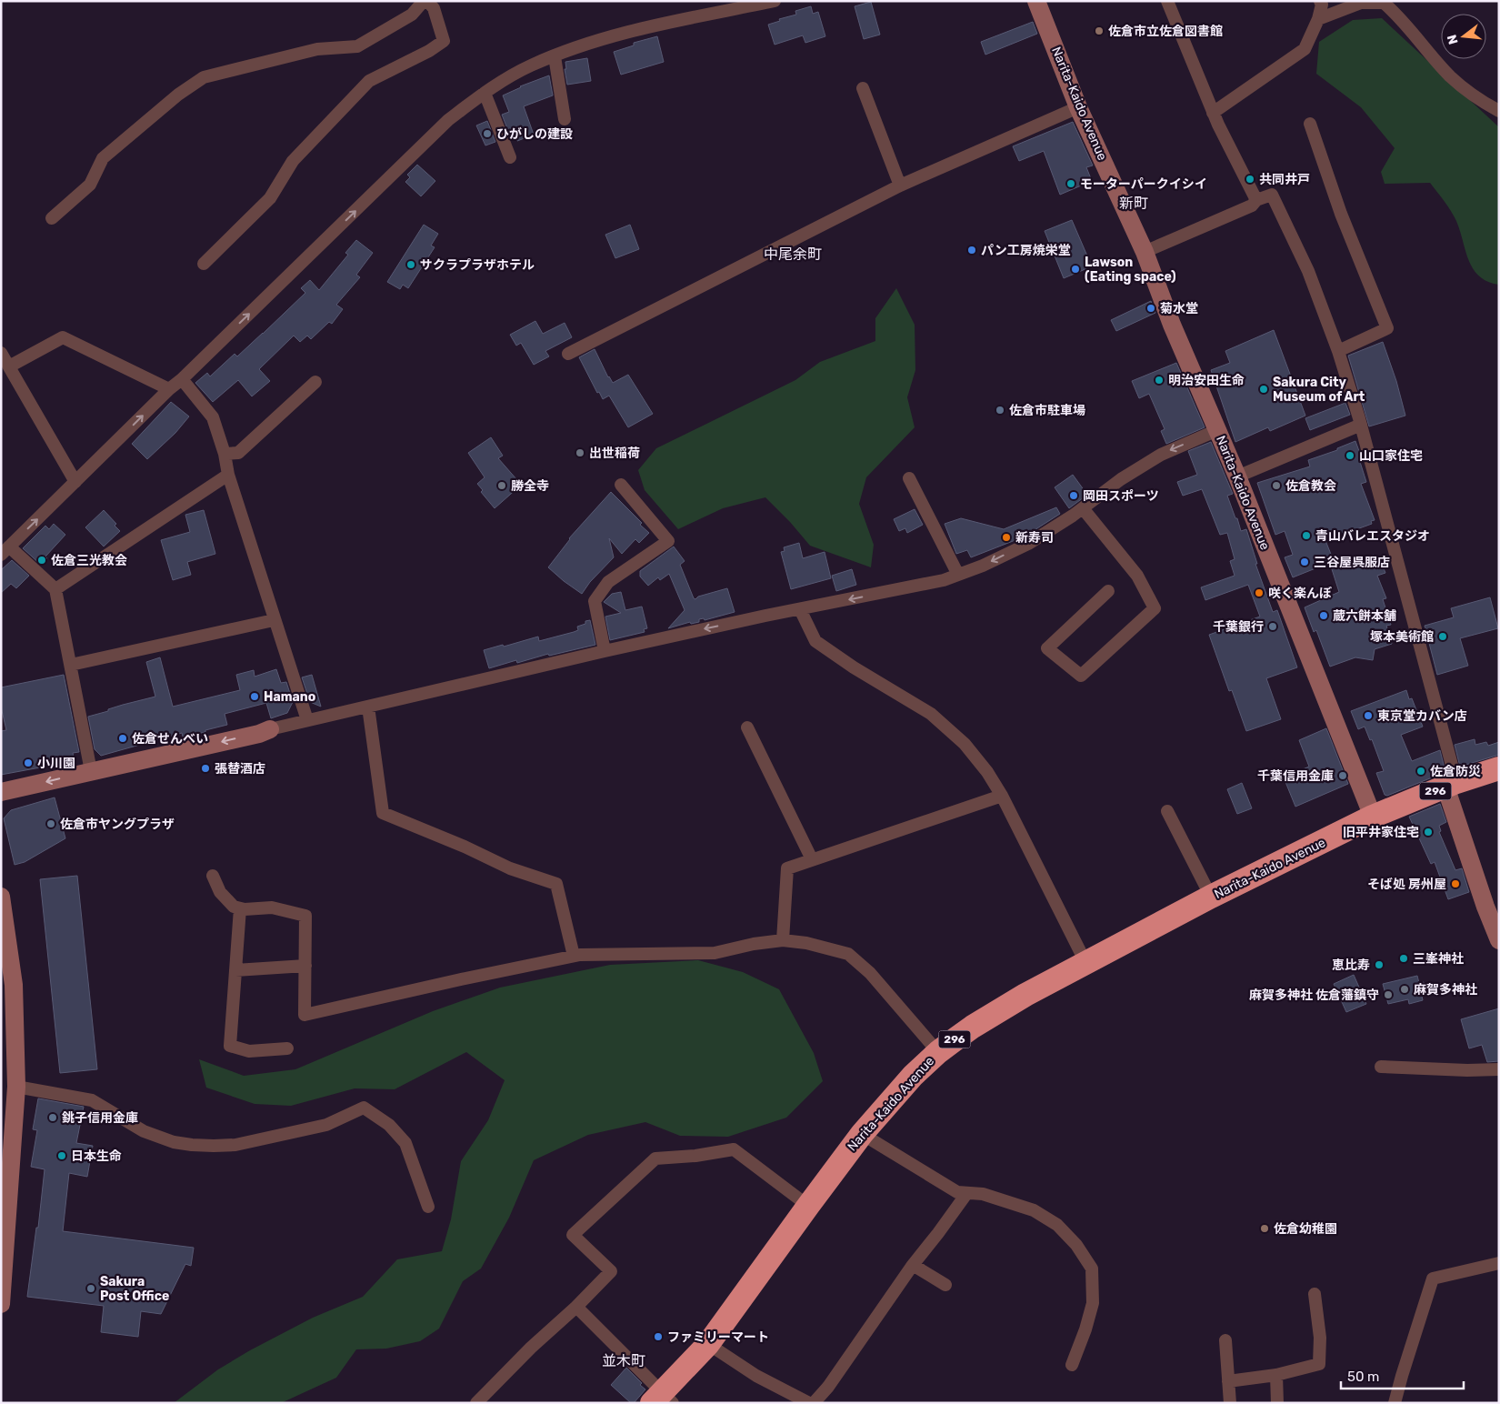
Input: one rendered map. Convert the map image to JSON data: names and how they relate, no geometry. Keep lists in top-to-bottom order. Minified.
{"streets":{"highway":["Narita-Kaido Avenue","296"]},"crossings":[["Narita-Kaido Avenue","296"]],"districts":["新町","中尾余町","並木町"],"places":["佐倉市立佐倉図書館","ひがしの建設","共同井戸","モーターパークイシイ","パン工房焼栄堂","サクラプラザホテル","Lawson (Eating space)","菊水堂","明治安田生命","Sakura City Museum of Art","佐倉市駐車場","出世稲荷","山口家住宅","勝全寺","佐倉教会","岡田スポーツ","青山バレエスタジオ","新寿司","佐倉三光教会","三谷屋呉服店","咲く楽んぼ","蔵六餅本舗","千葉銀行","塚本美術館","Hamano","東京堂カバン店","佐倉せんべい","小川園","張替酒店","佐倉防災","千葉信用金庫","佐倉市ヤングプラザ","旧平井家住宅","そば処 房州屋","三峯神社","恵比寿","麻賀多神社","麻賀多神社 佐倉藩鎮守","銚子信用金庫","日本生命","佐倉幼稚園","Sakura Post Office","ファミリーマート"],"scale_bar":"50 m","north":"left"}
